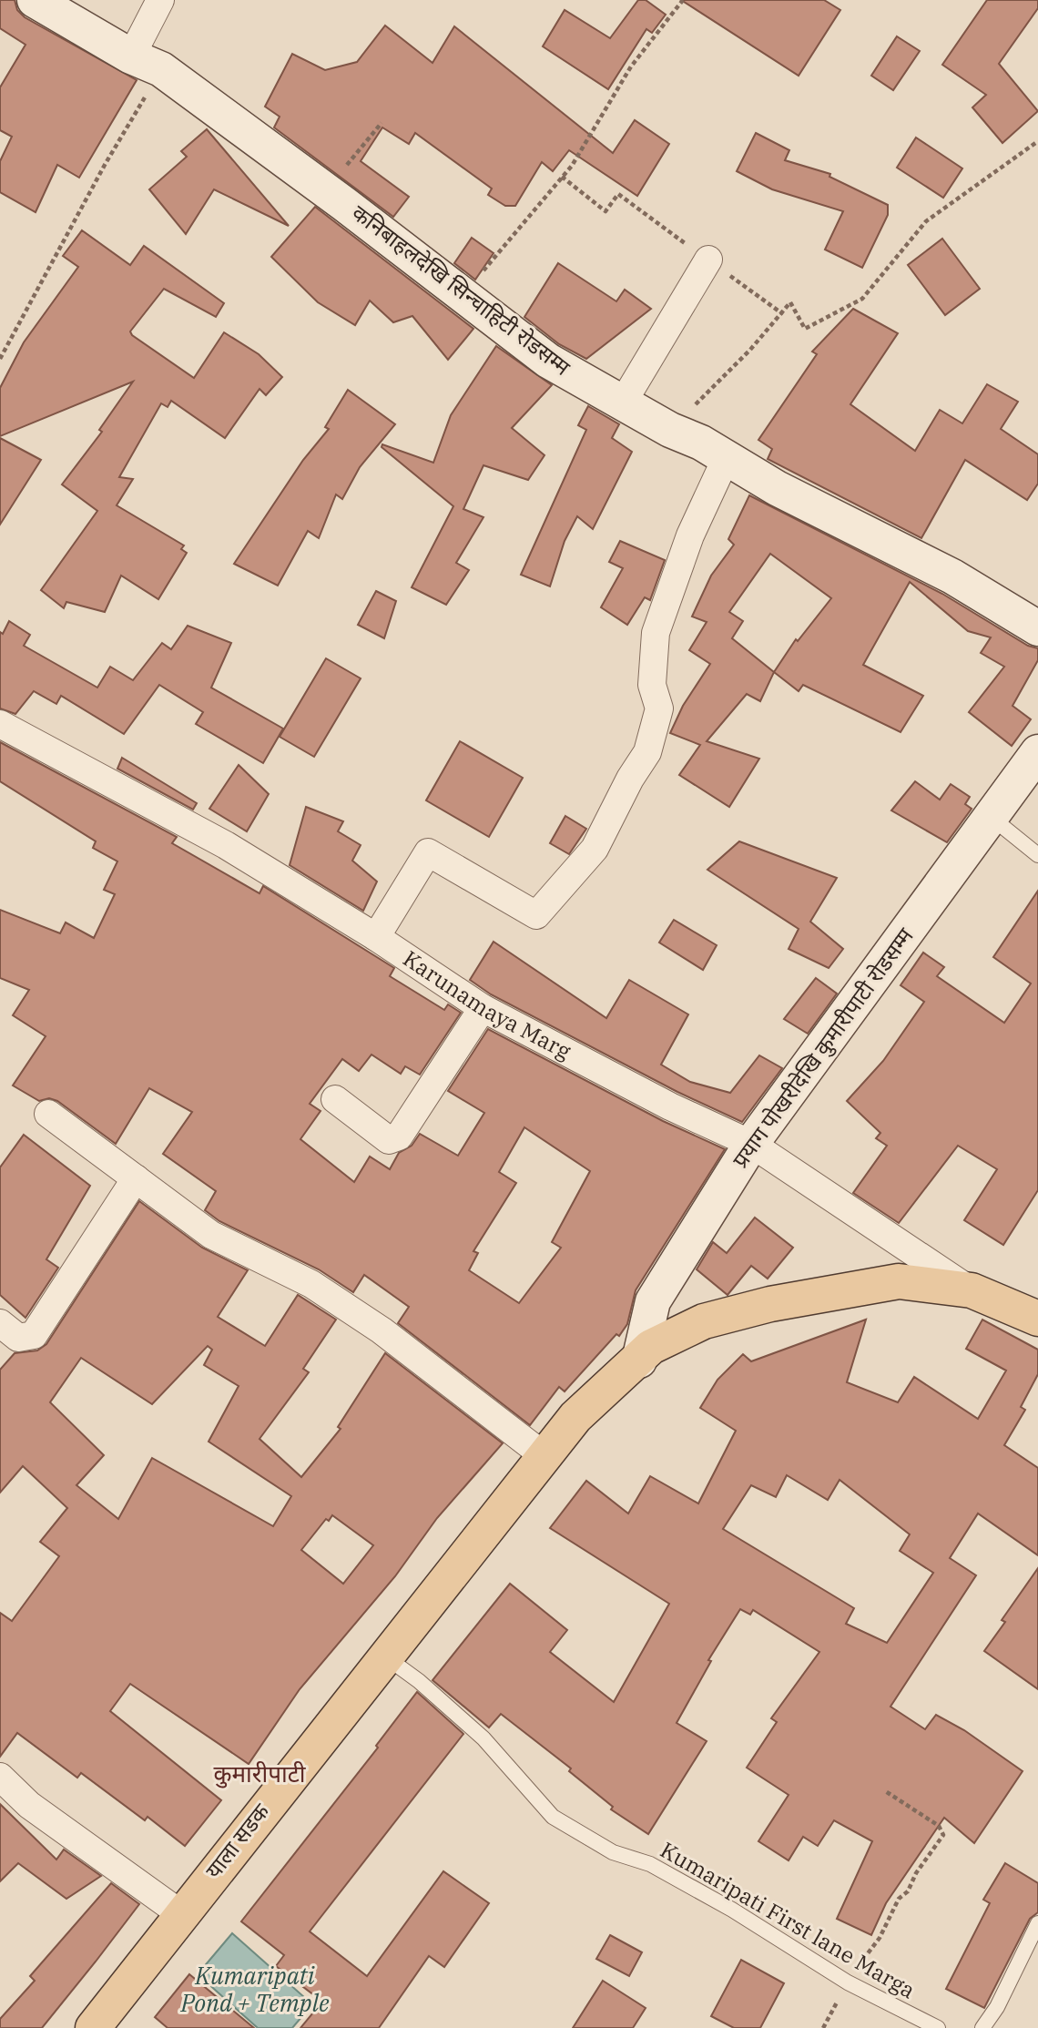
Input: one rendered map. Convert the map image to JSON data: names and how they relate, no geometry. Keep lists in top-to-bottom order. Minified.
{"streets":{"main road":["याला सडक"],"street":["कनिबाहलदेखि सिन्चाहिटी रोडसम्म","Karunamaya Marg","प्रयाग पोखरीदेखि कुमारीपाटी रोडसम्म"],"lane":["Kumaripati First lane Marga"]},"crossings":[["Karunamaya Marg","प्रयाग पोखरीदेखि कुमारीपाटी रोडसम्म"],["Karunamaya Marg","याला सडक"],["प्रयाग पोखरीदेखि कुमारीपाटी रोडसम्म","याला सडक"],["याला सडक","Kumaripati First lane Marga"]],"districts":["कुमारीपाटी"],"water":["Kumaripati Pond + Temple"]}
